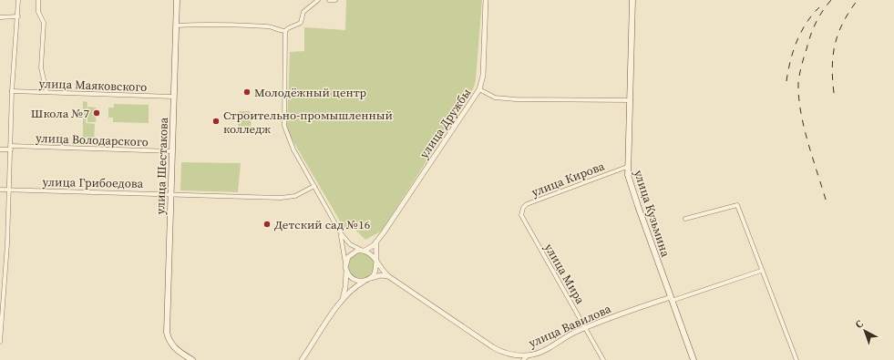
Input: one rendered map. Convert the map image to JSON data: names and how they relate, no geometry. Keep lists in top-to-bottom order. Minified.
{"streets":{"main road":["улица Шестакова","улица Кузьмина"],"street":["улица Маяковского","улица Дружбы","улица Володарского","улица Кирова","улица Грибоедова","улица Мира","улица Вавилова"]},"crossings":[["улица Маяковского","улица Шестакова"],["улица Володарского","улица Шестакова"],["улица Шестакова","улица Грибоедова"],["улица Кирова","улица Кузьмина"],["улица Кирова","улица Мира"],["улица Кузьмина","улица Вавилова"],["улица Мира","улица Вавилова"]],"places":["Молодёжный центр","Школа №7","Строительно-промышленный колледж","Детский сад №16"],"north":"top left"}
